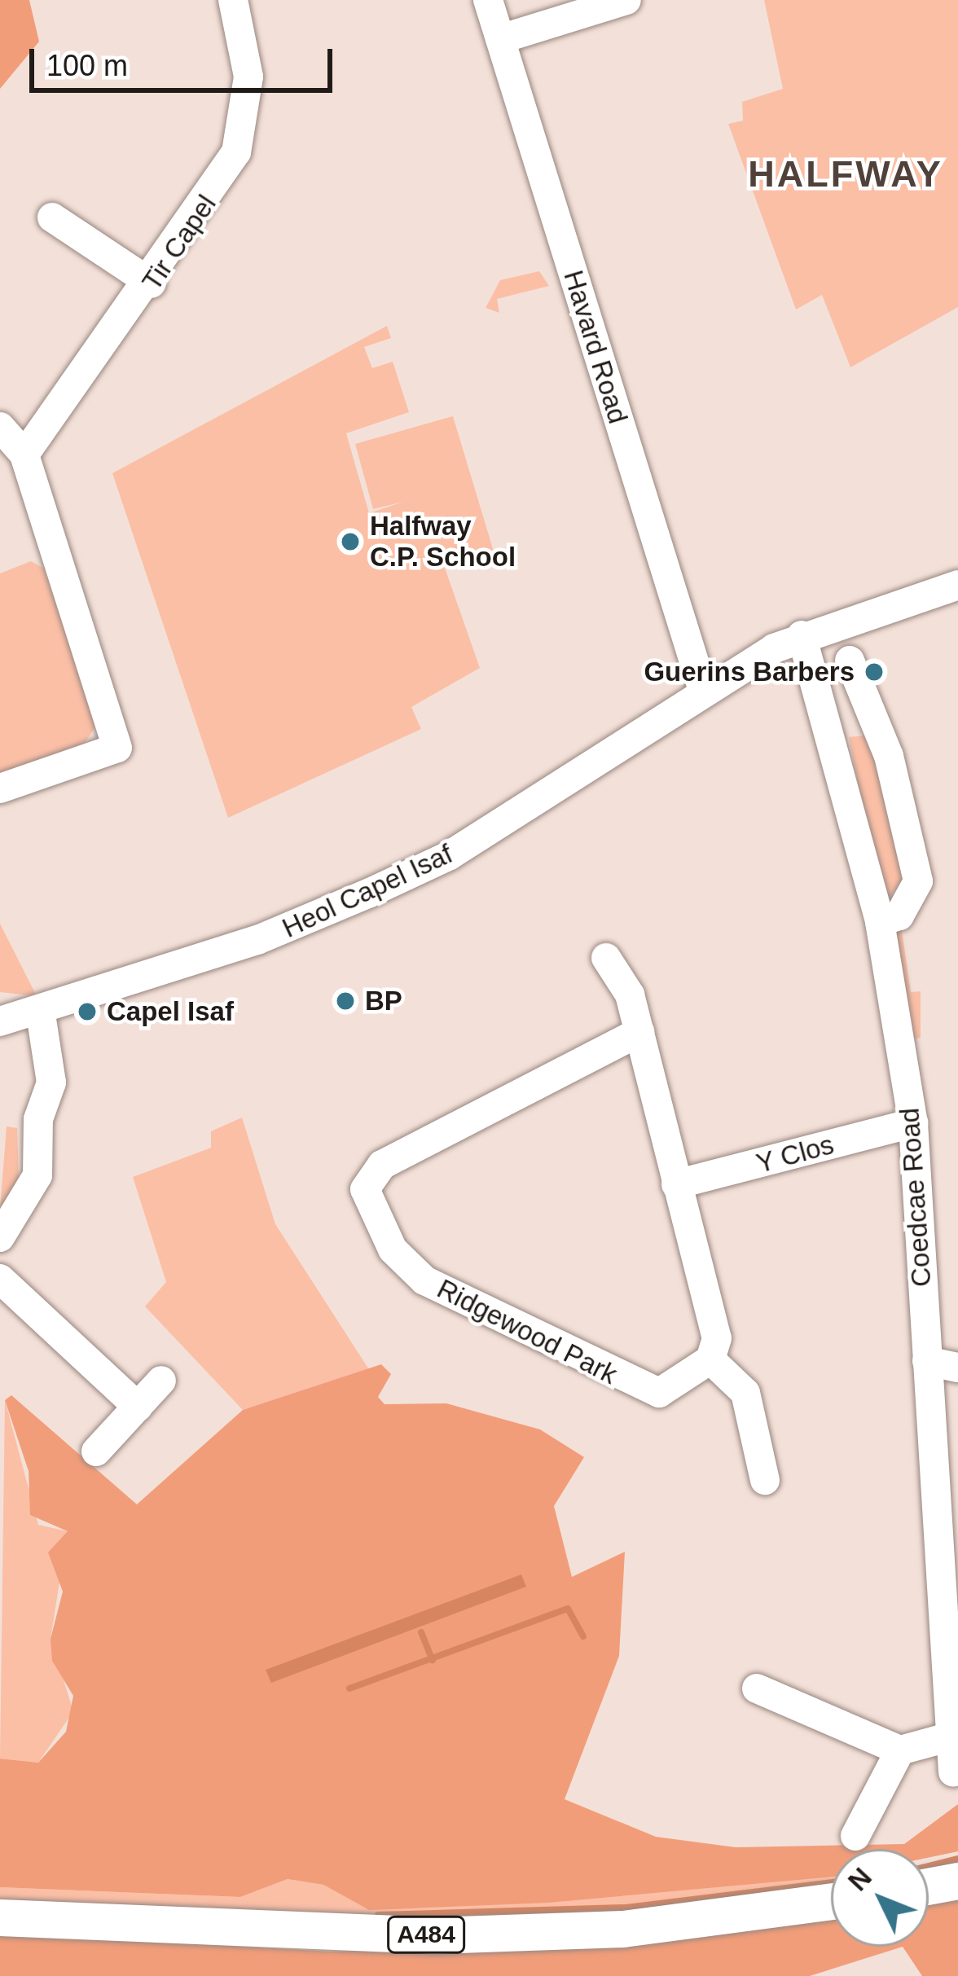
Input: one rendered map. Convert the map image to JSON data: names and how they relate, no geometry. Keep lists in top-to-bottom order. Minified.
{"streets":{"main road":["A484"],"street":["Tir Capel","Havard Road","Heol Capel Isaf","Y Clos","Coedcae Road","Ridgewood Park"]},"crossings":[["Havard Road","Heol Capel Isaf"],["Heol Capel Isaf","Coedcae Road"],["Y Clos","Coedcae Road"]],"districts":["HALFWAY"],"places":["Halfway C.P. School","Guerins Barbers","BP","Capel Isaf"],"scale_bar":"100 m","north":"top left"}
